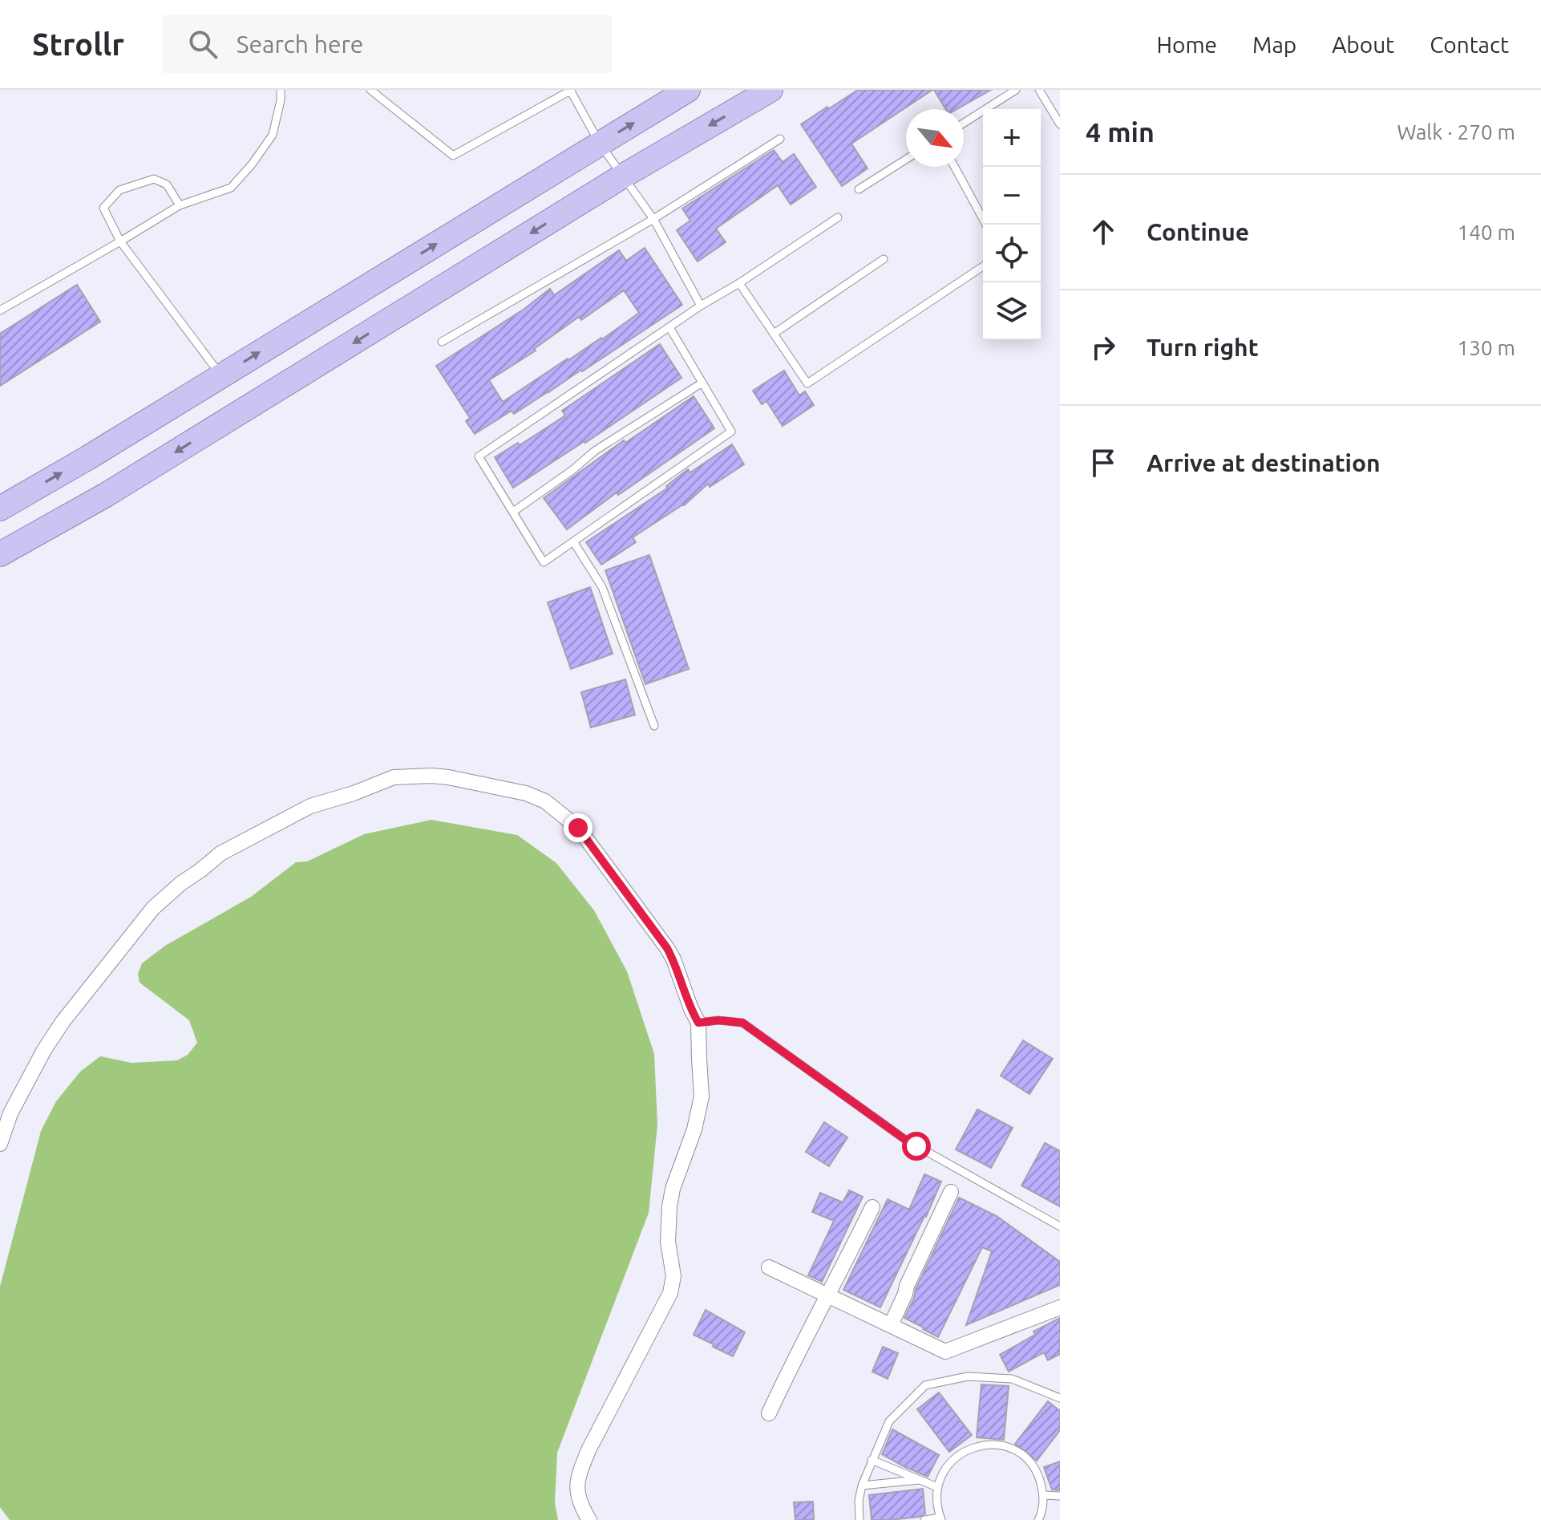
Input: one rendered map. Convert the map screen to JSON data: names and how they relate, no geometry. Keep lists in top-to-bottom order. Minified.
{"north":"bottom right","page":{"header":"Strollr","search":"Search here","nav":["Home","Map","About","Contact"],"heading":["4 min","Walk · 270 m"],"map_buttons":["+","−"],"list":[["Continue","140 m"],["Turn right","130 m"],"Arrive at destination"]}}
